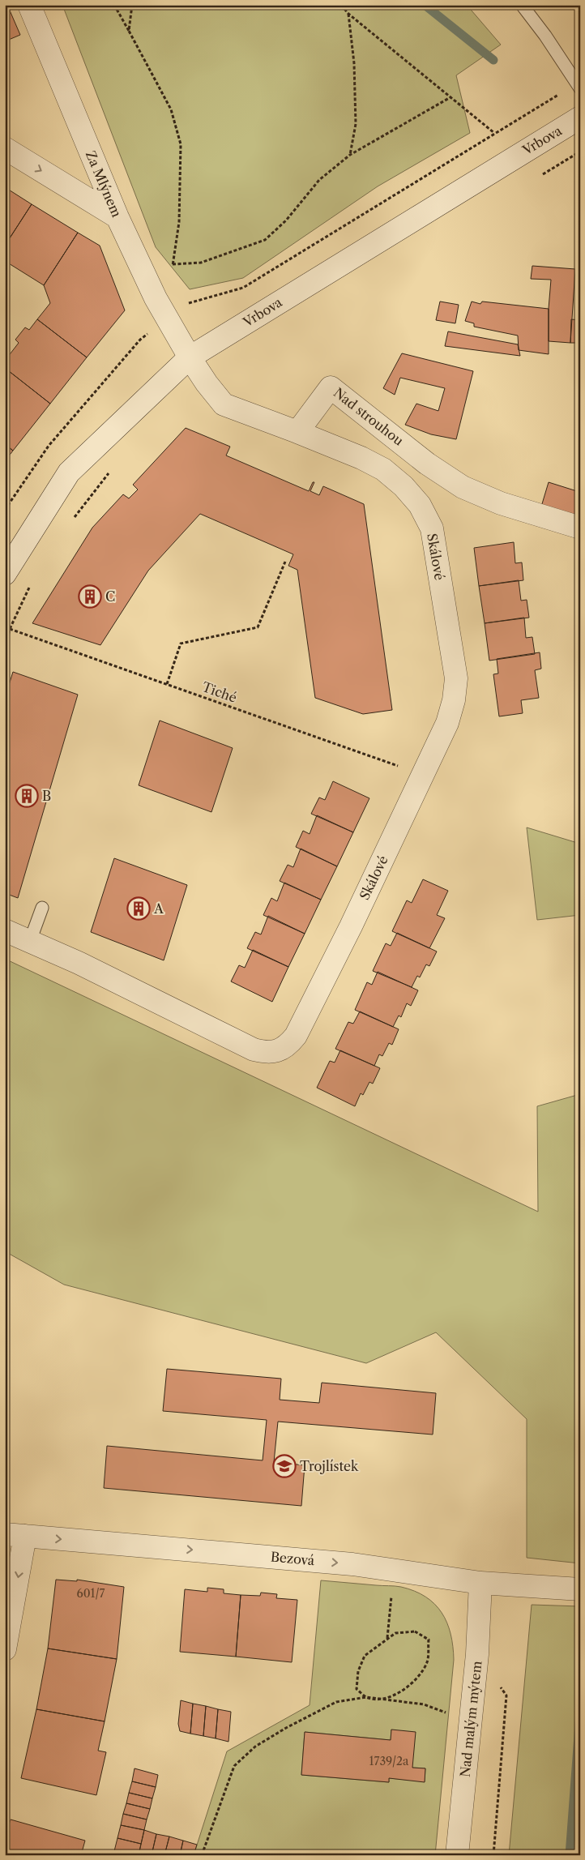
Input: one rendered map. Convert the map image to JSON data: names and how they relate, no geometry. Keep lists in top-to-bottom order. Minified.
{"streets":{"street":["Vrbova","Za Mlýnem","Nad strouhou","Skálové","Bezová","Nad malým mýtem"],"path":["Tiché"]},"crossings":[["Vrbova","Za Mlýnem"],["Nad strouhou","Skálové"],["Skálové","Tiché"],["Bezová","Nad malým mýtem"]],"one_way":["Bezová"],"places":{"building":["C","B","A"],"school or university":["Trojlístek"]},"house_numbers":["601/7","1739/2a"]}
